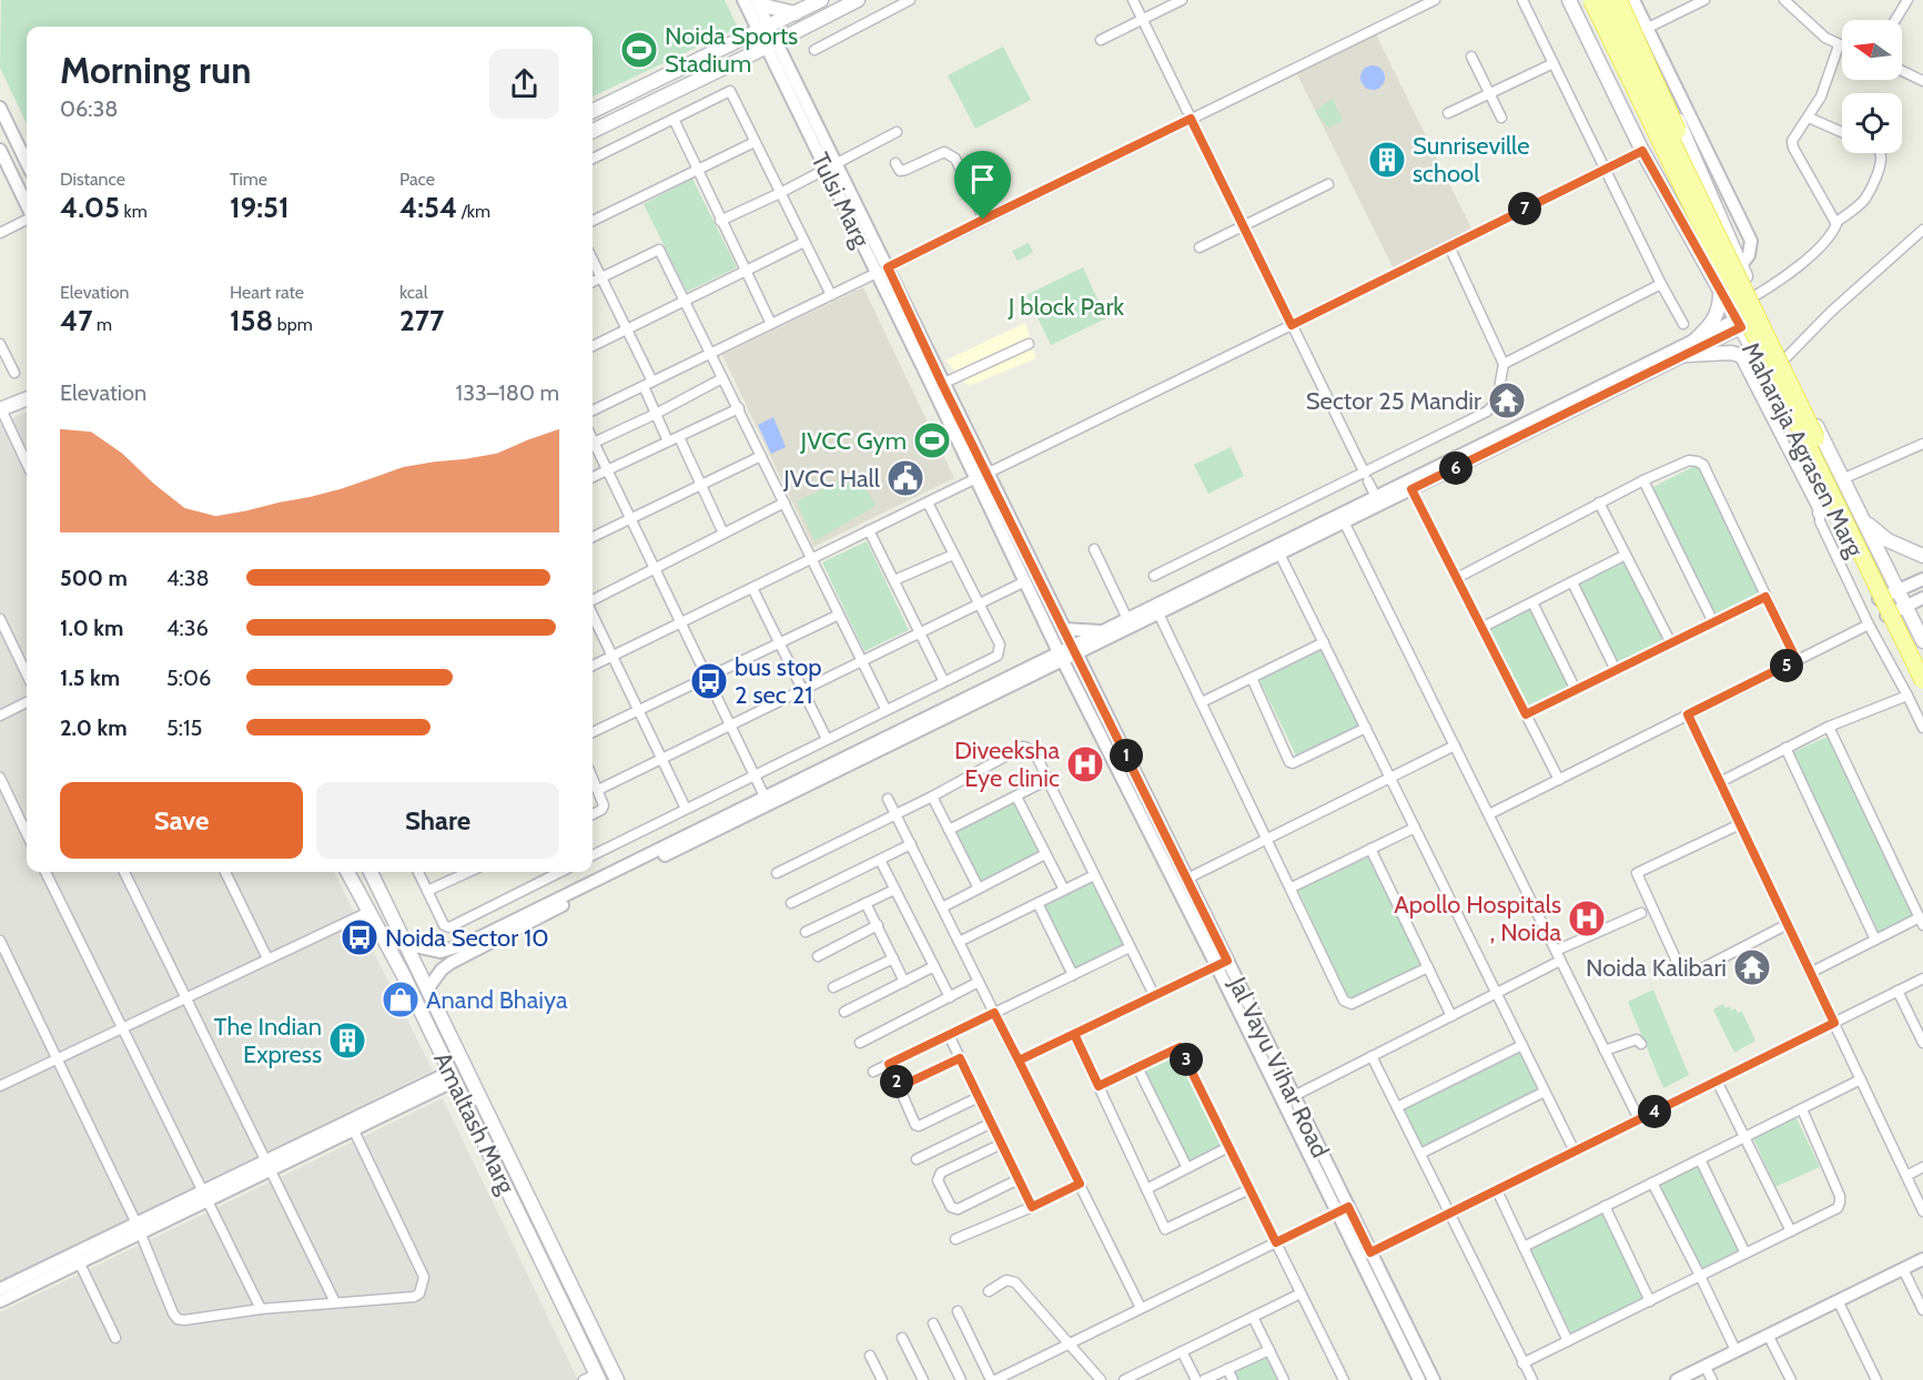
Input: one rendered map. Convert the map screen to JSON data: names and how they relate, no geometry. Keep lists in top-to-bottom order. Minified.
{"streets":{"main road":["Maharaja Agrasen Marg","Amaltash Marg"],"street":["Tulsi Marg","Jal Vayu Vihar Road"]},"crossings":[["Tulsi Marg","Jal Vayu Vihar Road"]],"parks":["J block Park"],"places":{"sports":["Noida Sports Stadium","JVCC Gym"],"building":["Sunriseville school","The Indian Express"],"temple":["Sector 25 Mandir","Noida Kalibari"],"public building":["JVCC Hall"],"bus stop":["bus stop 2 sec 21","Noida Sector 10"],"hospital":["Diveeksha Eye clinic","Apollo Hospitals , Noida"],"shop":["Anand Bhaiya"]},"north":"left","page":{"heading":["Morning run","06:38"],"stats":[["Distance","4.05 km"],["Time","19:51"],["Pace","4:54 /km"],["Elevation","47 m"],["Heart rate","158 bpm"],["kcal","277"]],"pins":["7","6","5","1","3","2","4"],"chart":["Elevation","133–180 m"],"list":[{"name":"500 m","note":"4:38"},{"name":"1.0 km","note":"4:36"},{"name":"1.5 km","note":"5:06"},{"name":"2.0 km","note":"5:15"}],"buttons":["Save","Share"]}}
